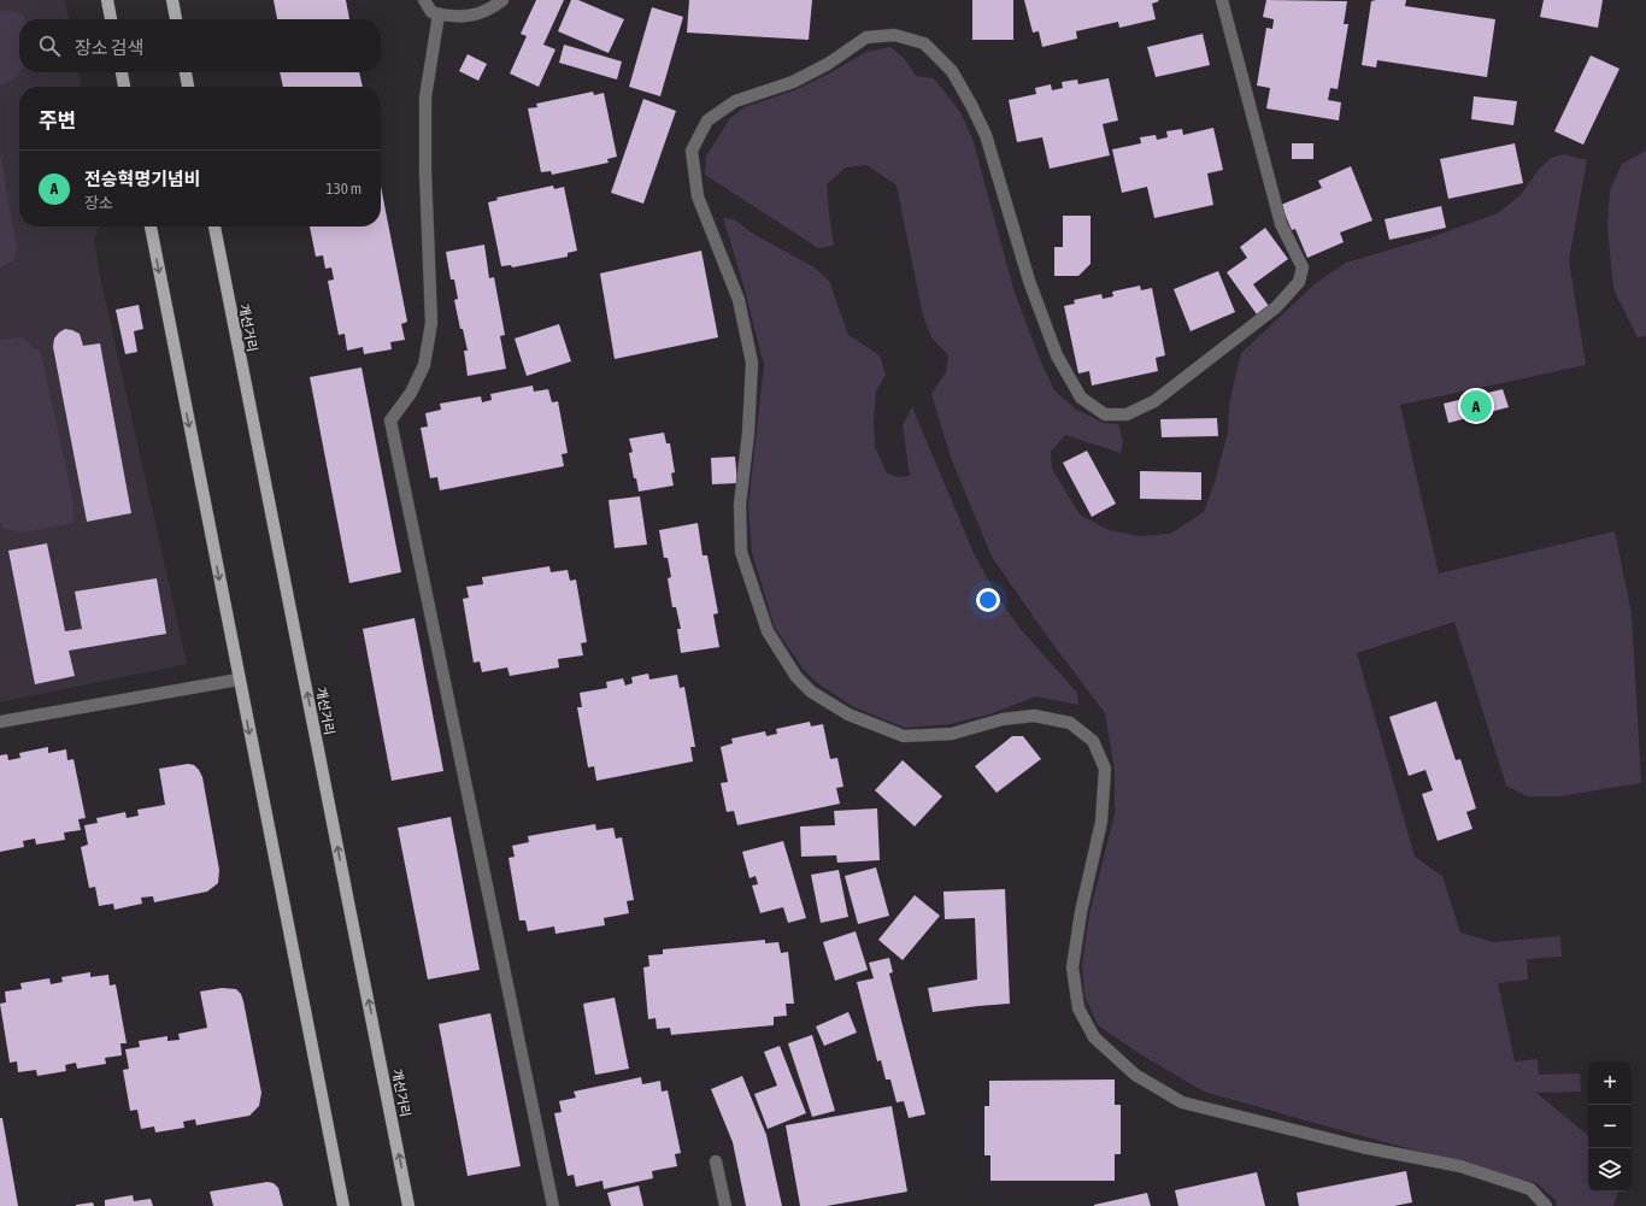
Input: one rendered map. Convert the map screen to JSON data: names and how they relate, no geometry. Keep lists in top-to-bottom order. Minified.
{"streets":{"main road":["개선거리"]},"page":{"search":"장소 검색","heading":"주변","list":[{"mark":"A","name":"전승혁명기념비","note":"장소","value":"130 m"}],"pins":"A","map_buttons":["+","−"]}}
